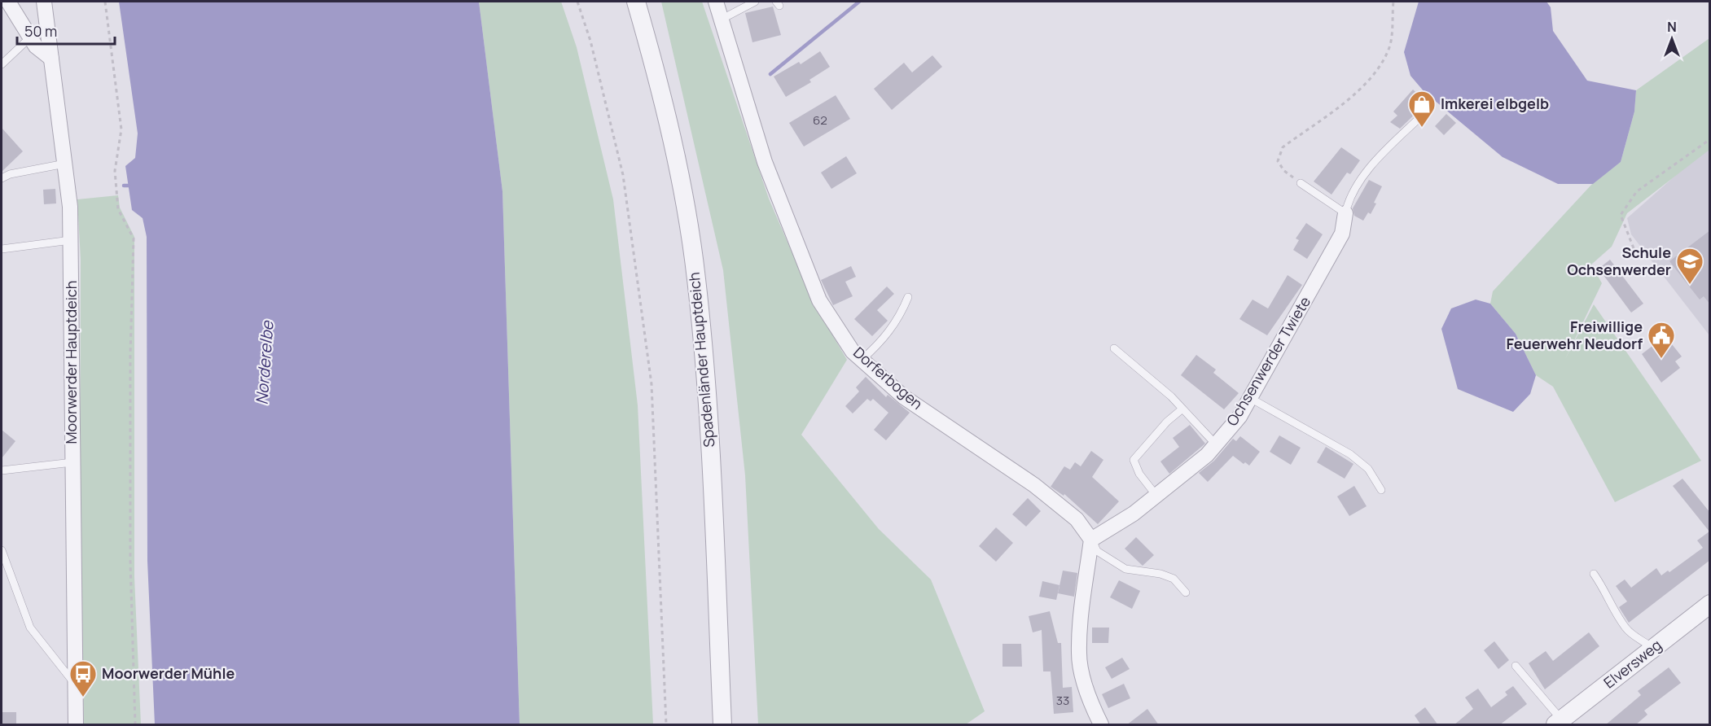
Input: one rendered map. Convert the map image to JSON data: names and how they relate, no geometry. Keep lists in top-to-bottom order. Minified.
{"streets":{"street":["Spadenländer Hauptdeich","Ochsenwerder Twiete","Moorwerder Hauptdeich","Dorferbogen","Elversweg"]},"crossings":[["Ochsenwerder Twiete","Dorferbogen"]],"water":["Norderelbe"],"places":{"shop":["Imkerei elbgelb"],"school or university":["Schule Ochsenwerder"],"public building":["Freiwillige Feuerwehr Neudorf"],"bus stop":["Moorwerder Mühle"]},"house_numbers":["62","33"],"scale_bar":"50 m","north":"top"}
